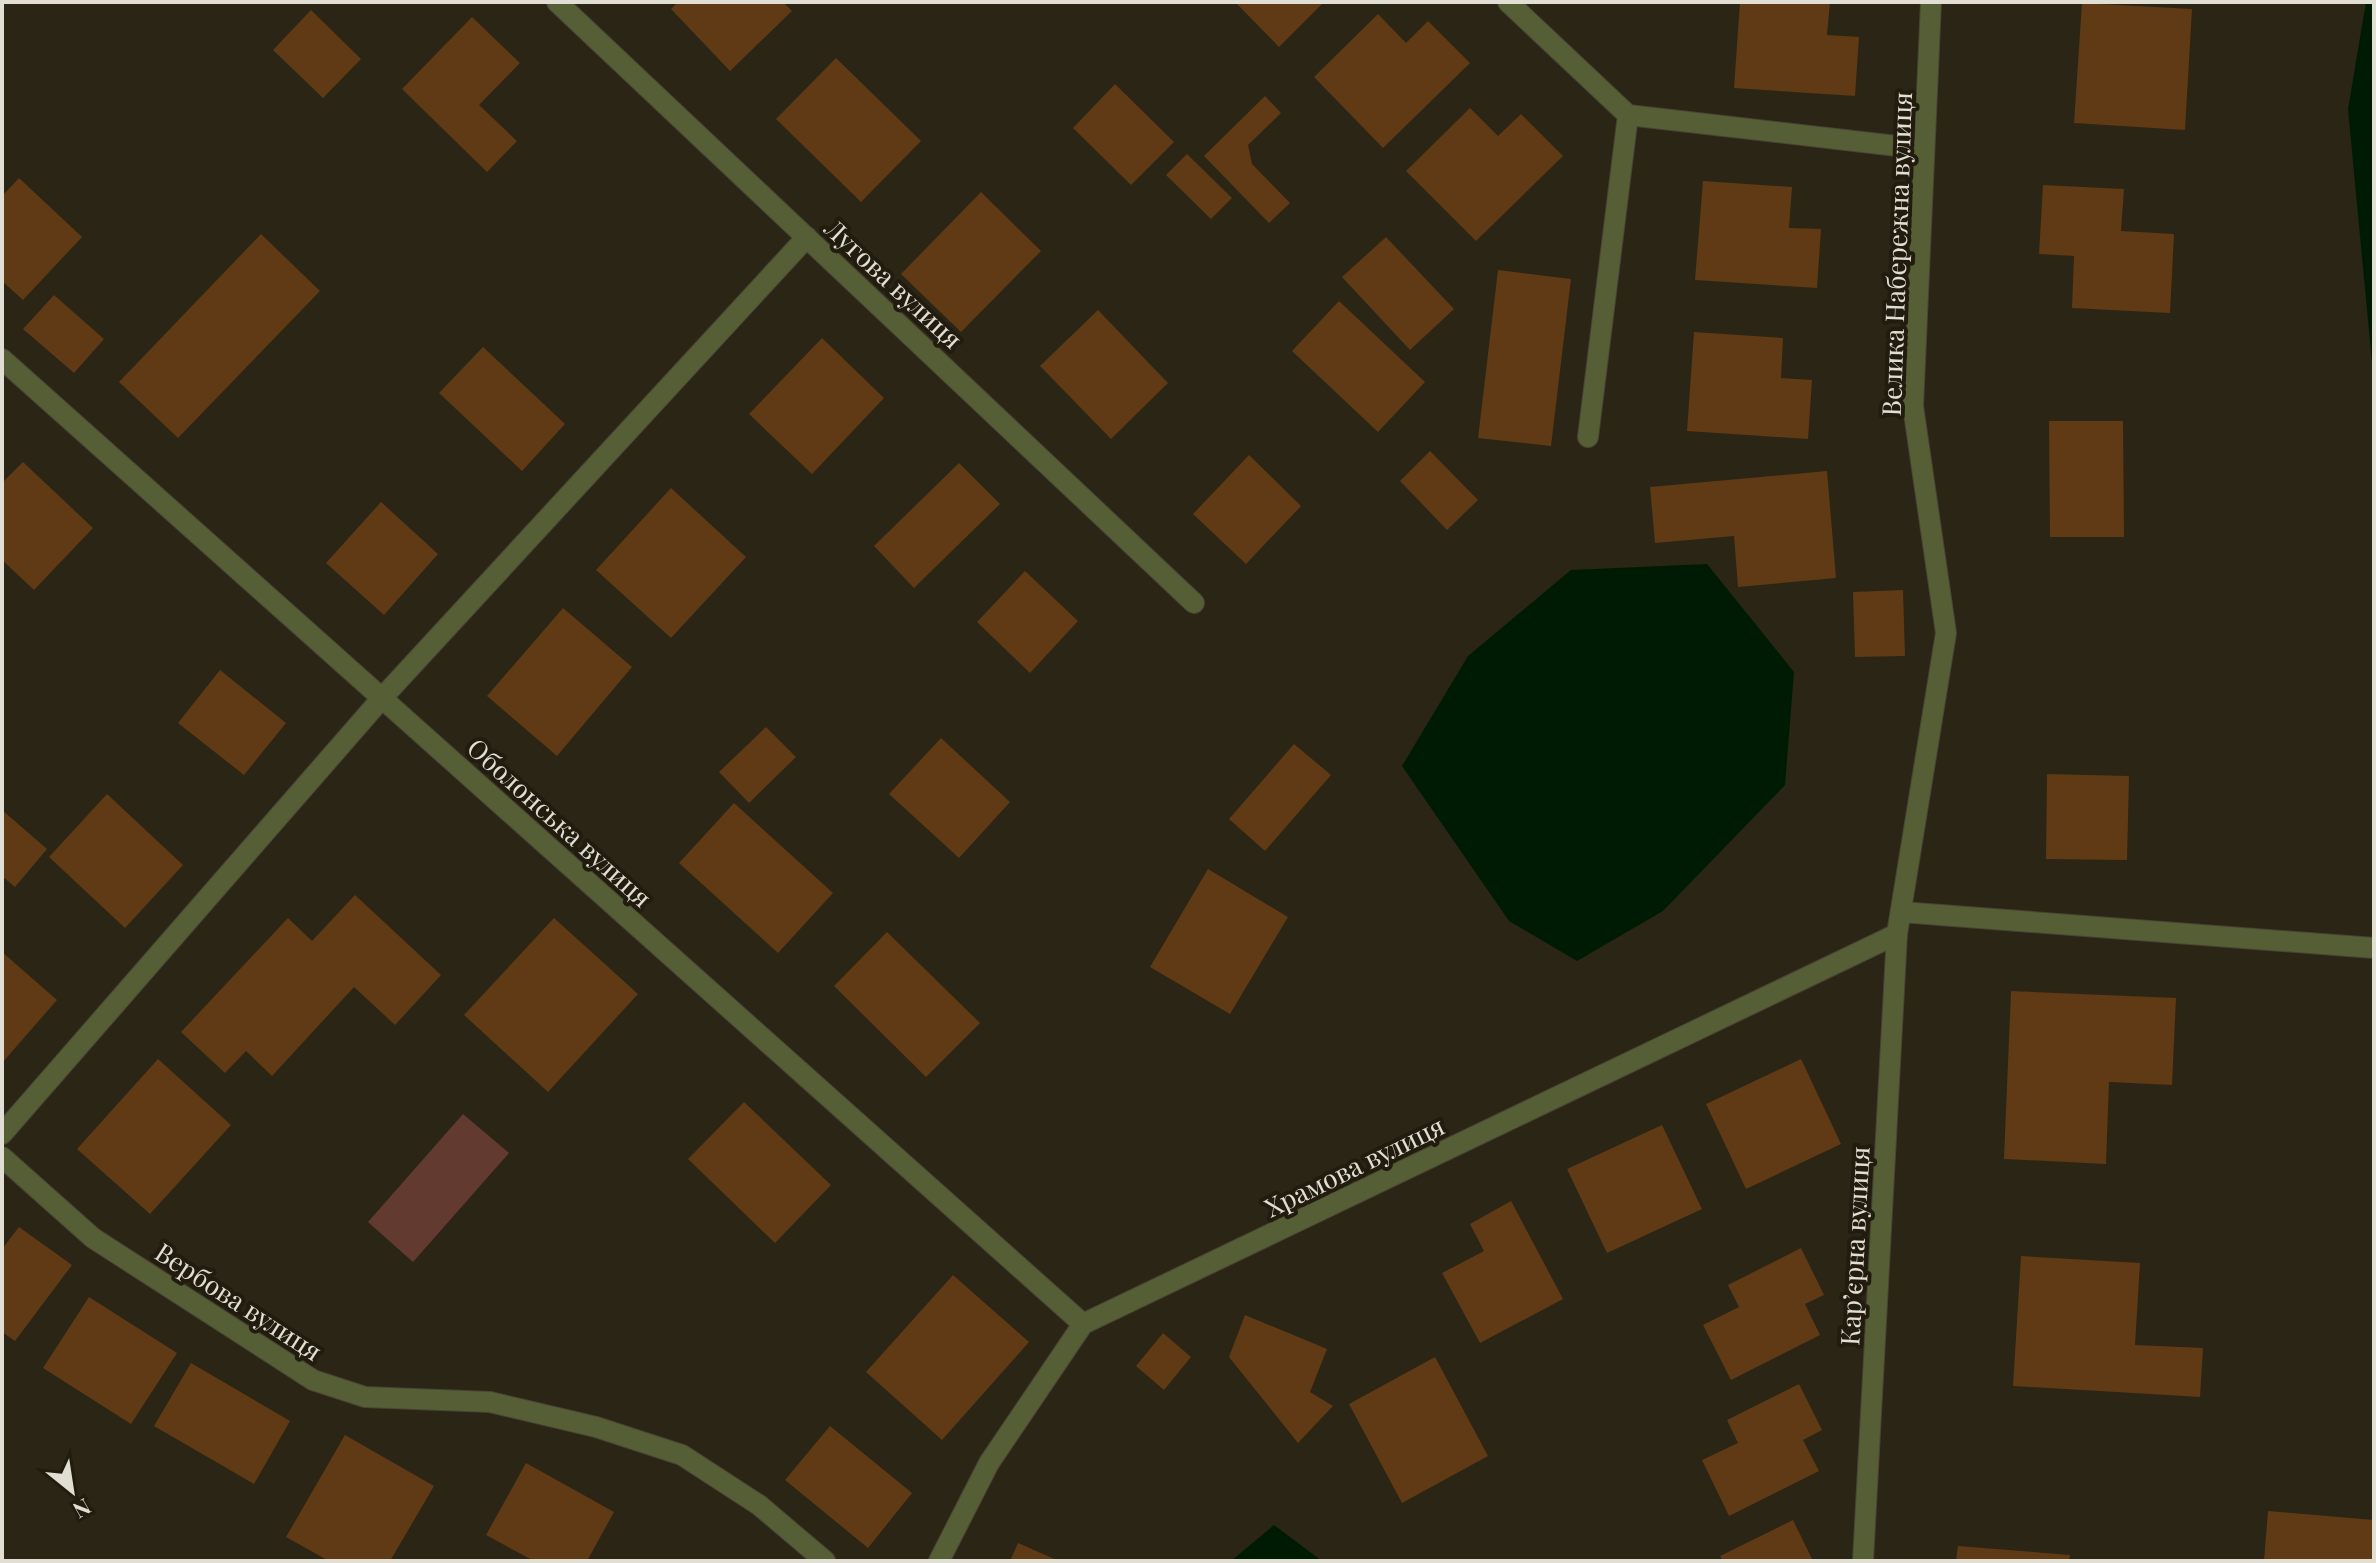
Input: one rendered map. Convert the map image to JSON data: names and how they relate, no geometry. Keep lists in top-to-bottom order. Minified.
{"streets":{"street":["Велика Набережна вулиця","Лугова вулиця","Оболонська вулиця","Храмова вулиця","Карʼєрна вулиця","Вербова вулиця"]},"crossings":[["Велика Набережна вулиця","Храмова вулиця"],["Велика Набережна вулиця","Карʼєрна вулиця"],["Оболонська вулиця","Храмова вулиця"],["Храмова вулиця","Карʼєрна вулиця"]],"north":"bottom right"}
